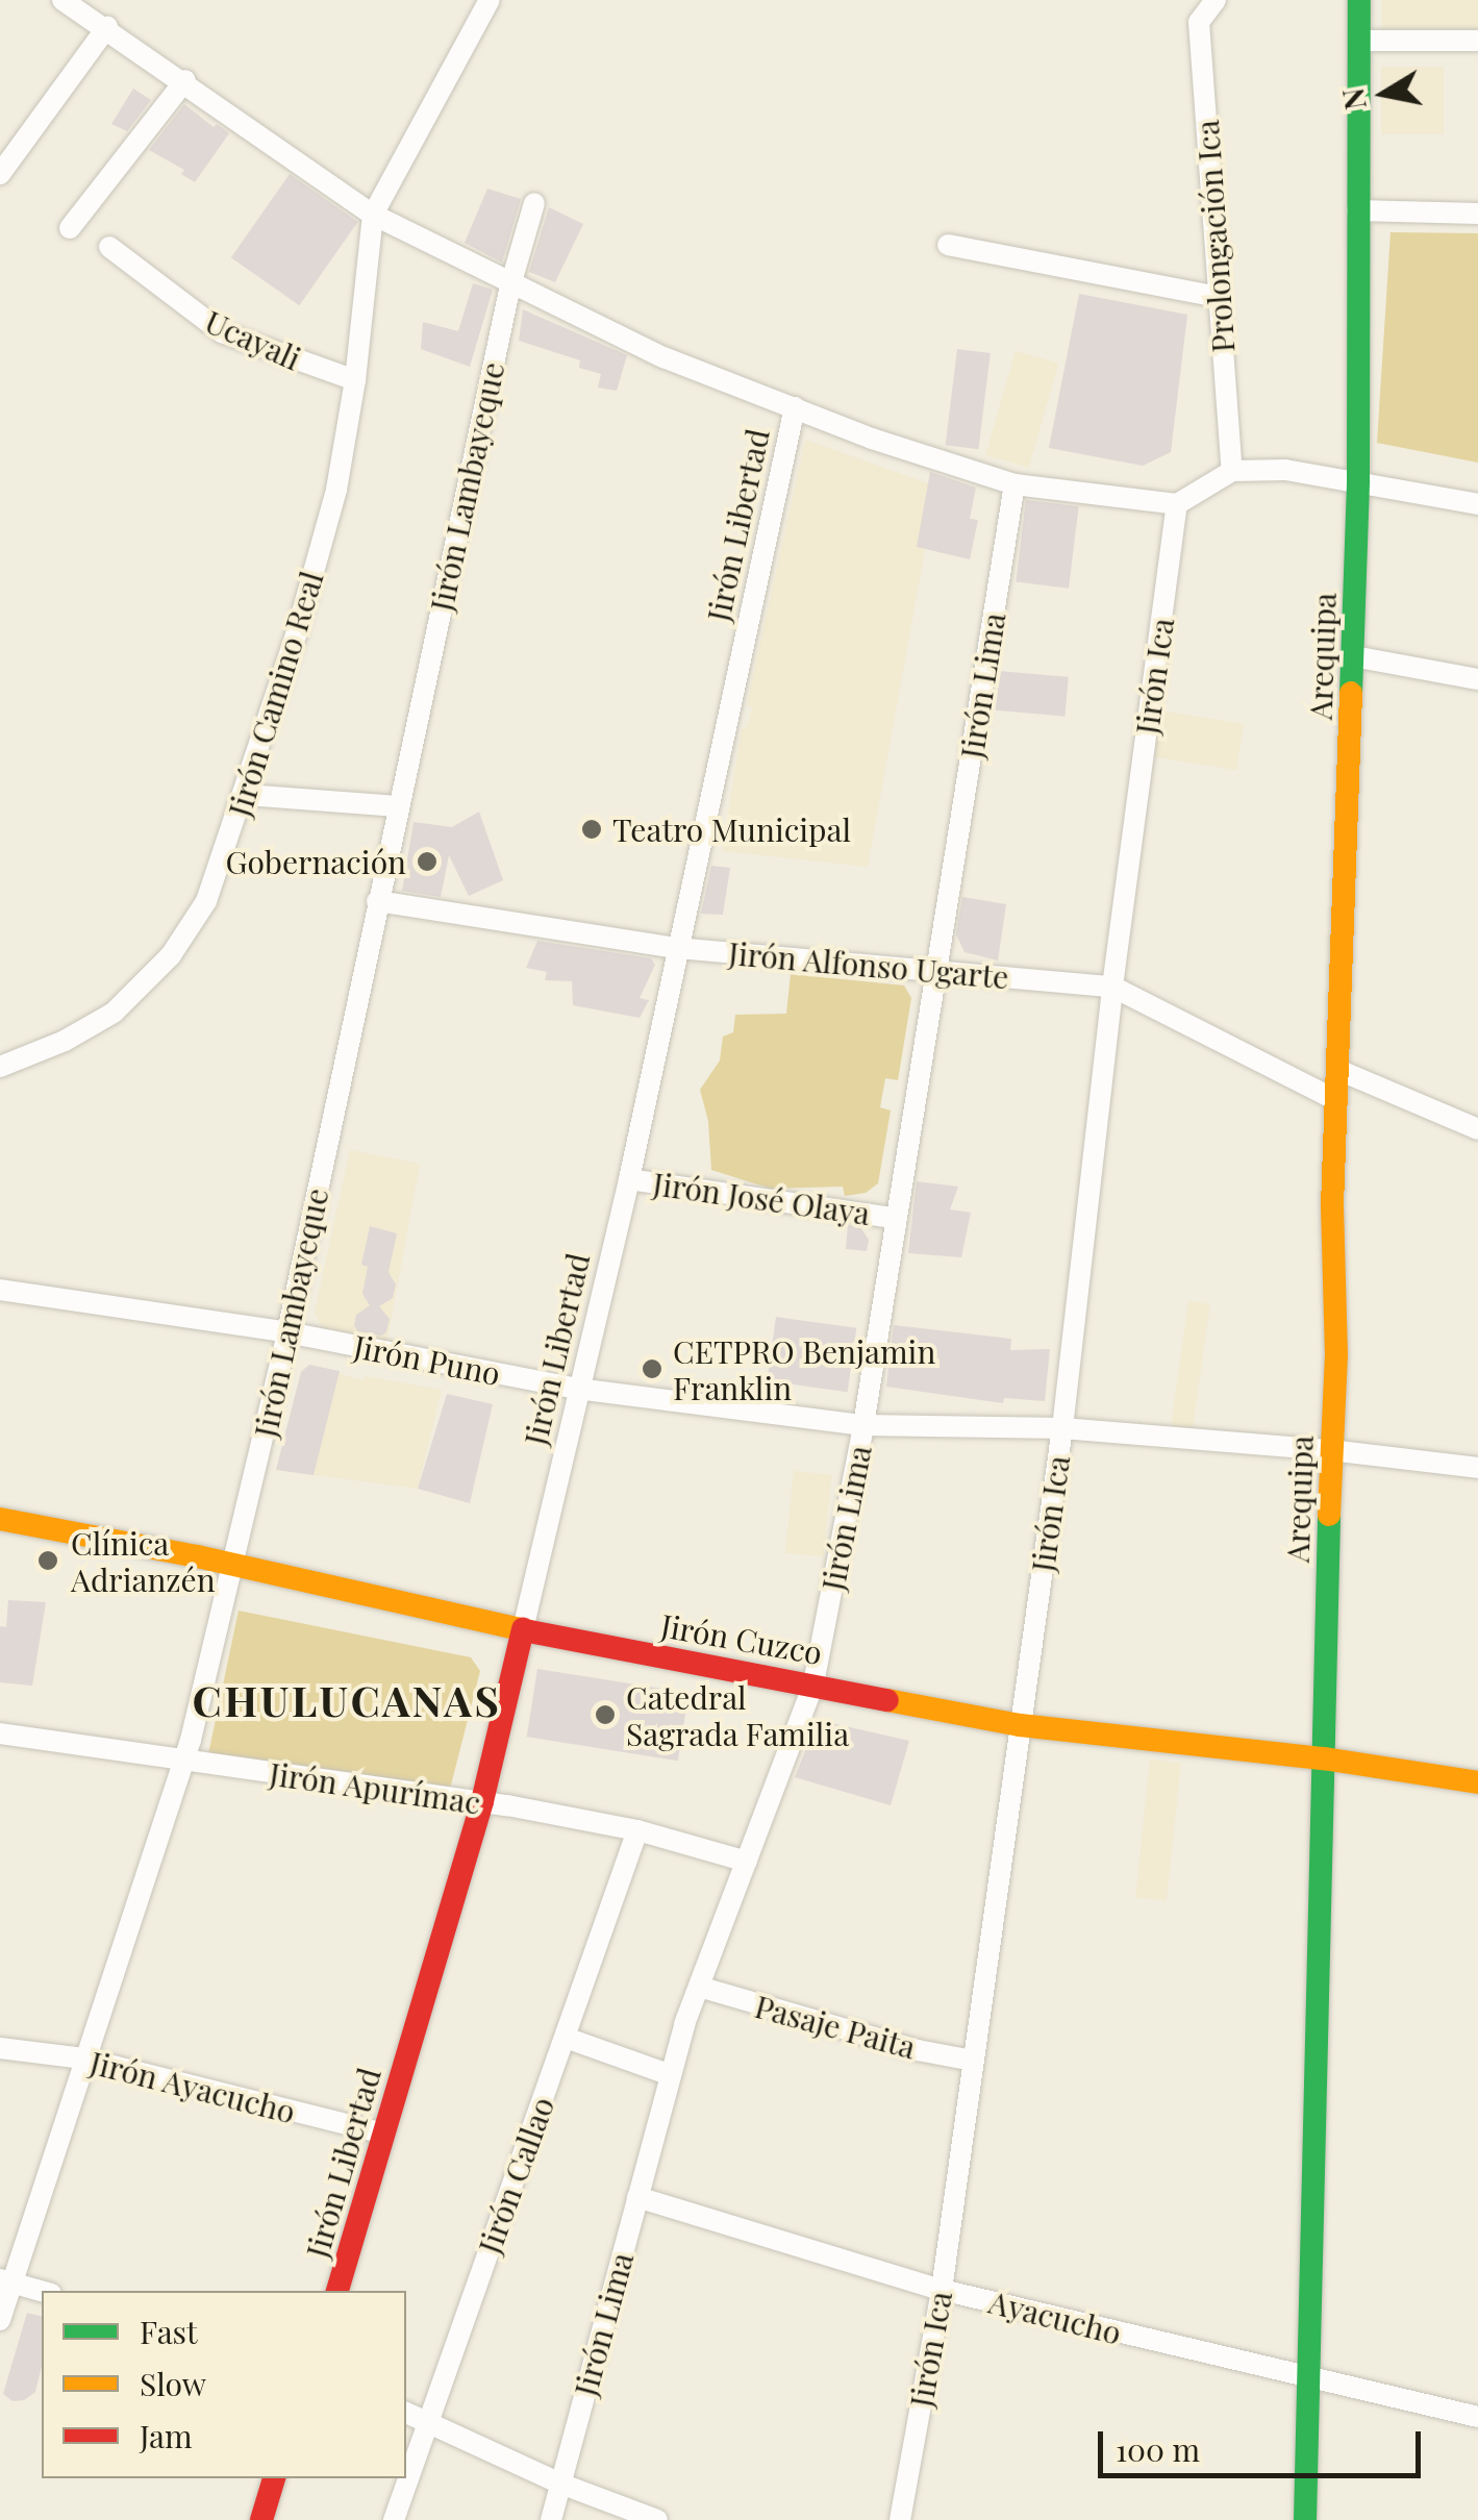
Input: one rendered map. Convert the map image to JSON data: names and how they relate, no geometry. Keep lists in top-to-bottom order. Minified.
{"streets":{"street":["Prolongación Ica","Ucayali","Jirón Lambayeque","Jirón Libertad","Arequipa","Jirón Ica","Jirón Lima","Jirón Camino Real","Jirón Alfonso Ugarte","Jirón José Olaya","Jirón Puno","Jirón Cuzco","Jirón Apurímac","Pasaje Paita","Jirón Ayacucho","Jirón Callao","Ayacucho"]},"crossings":[["Ucayali","Jirón Camino Real"],["Jirón Lambayeque","Jirón Alfonso Ugarte"],["Jirón Lambayeque","Jirón Puno"],["Jirón Lambayeque","Jirón Cuzco"],["Jirón Lambayeque","Jirón Apurímac"],["Jirón Lambayeque","Jirón Ayacucho"],["Jirón Libertad","Jirón Alfonso Ugarte"],["Jirón Libertad","Jirón José Olaya"],["Jirón Libertad","Jirón Puno"],["Jirón Libertad","Jirón Cuzco"],["Jirón Libertad","Jirón Apurímac"],["Jirón Libertad","Jirón Ayacucho"],["Arequipa","Jirón Alfonso Ugarte"],["Arequipa","Jirón Puno"],["Arequipa","Jirón Cuzco"],["Arequipa","Ayacucho"],["Jirón Ica","Jirón Alfonso Ugarte"],["Jirón Ica","Jirón Puno"],["Jirón Ica","Jirón Cuzco"],["Jirón Ica","Pasaje Paita"],["Jirón Ica","Ayacucho"],["Jirón Lima","Jirón Alfonso Ugarte"],["Jirón Lima","Jirón José Olaya"],["Jirón Lima","Jirón Puno"],["Jirón Lima","Jirón Cuzco"],["Jirón Lima","Jirón Apurímac"],["Jirón Lima","Pasaje Paita"],["Jirón Lima","Ayacucho"],["Jirón Apurímac","Jirón Callao"]],"districts":["CHULUCANAS"],"places":["Teatro Municipal","Gobernación","CETPRO Benjamin Franklin","Clínica Adrianzén","Catedral Sagrada Familia"],"legend":["Fast","Slow","Jam"],"scale_bar":"100 m","north":"left"}
